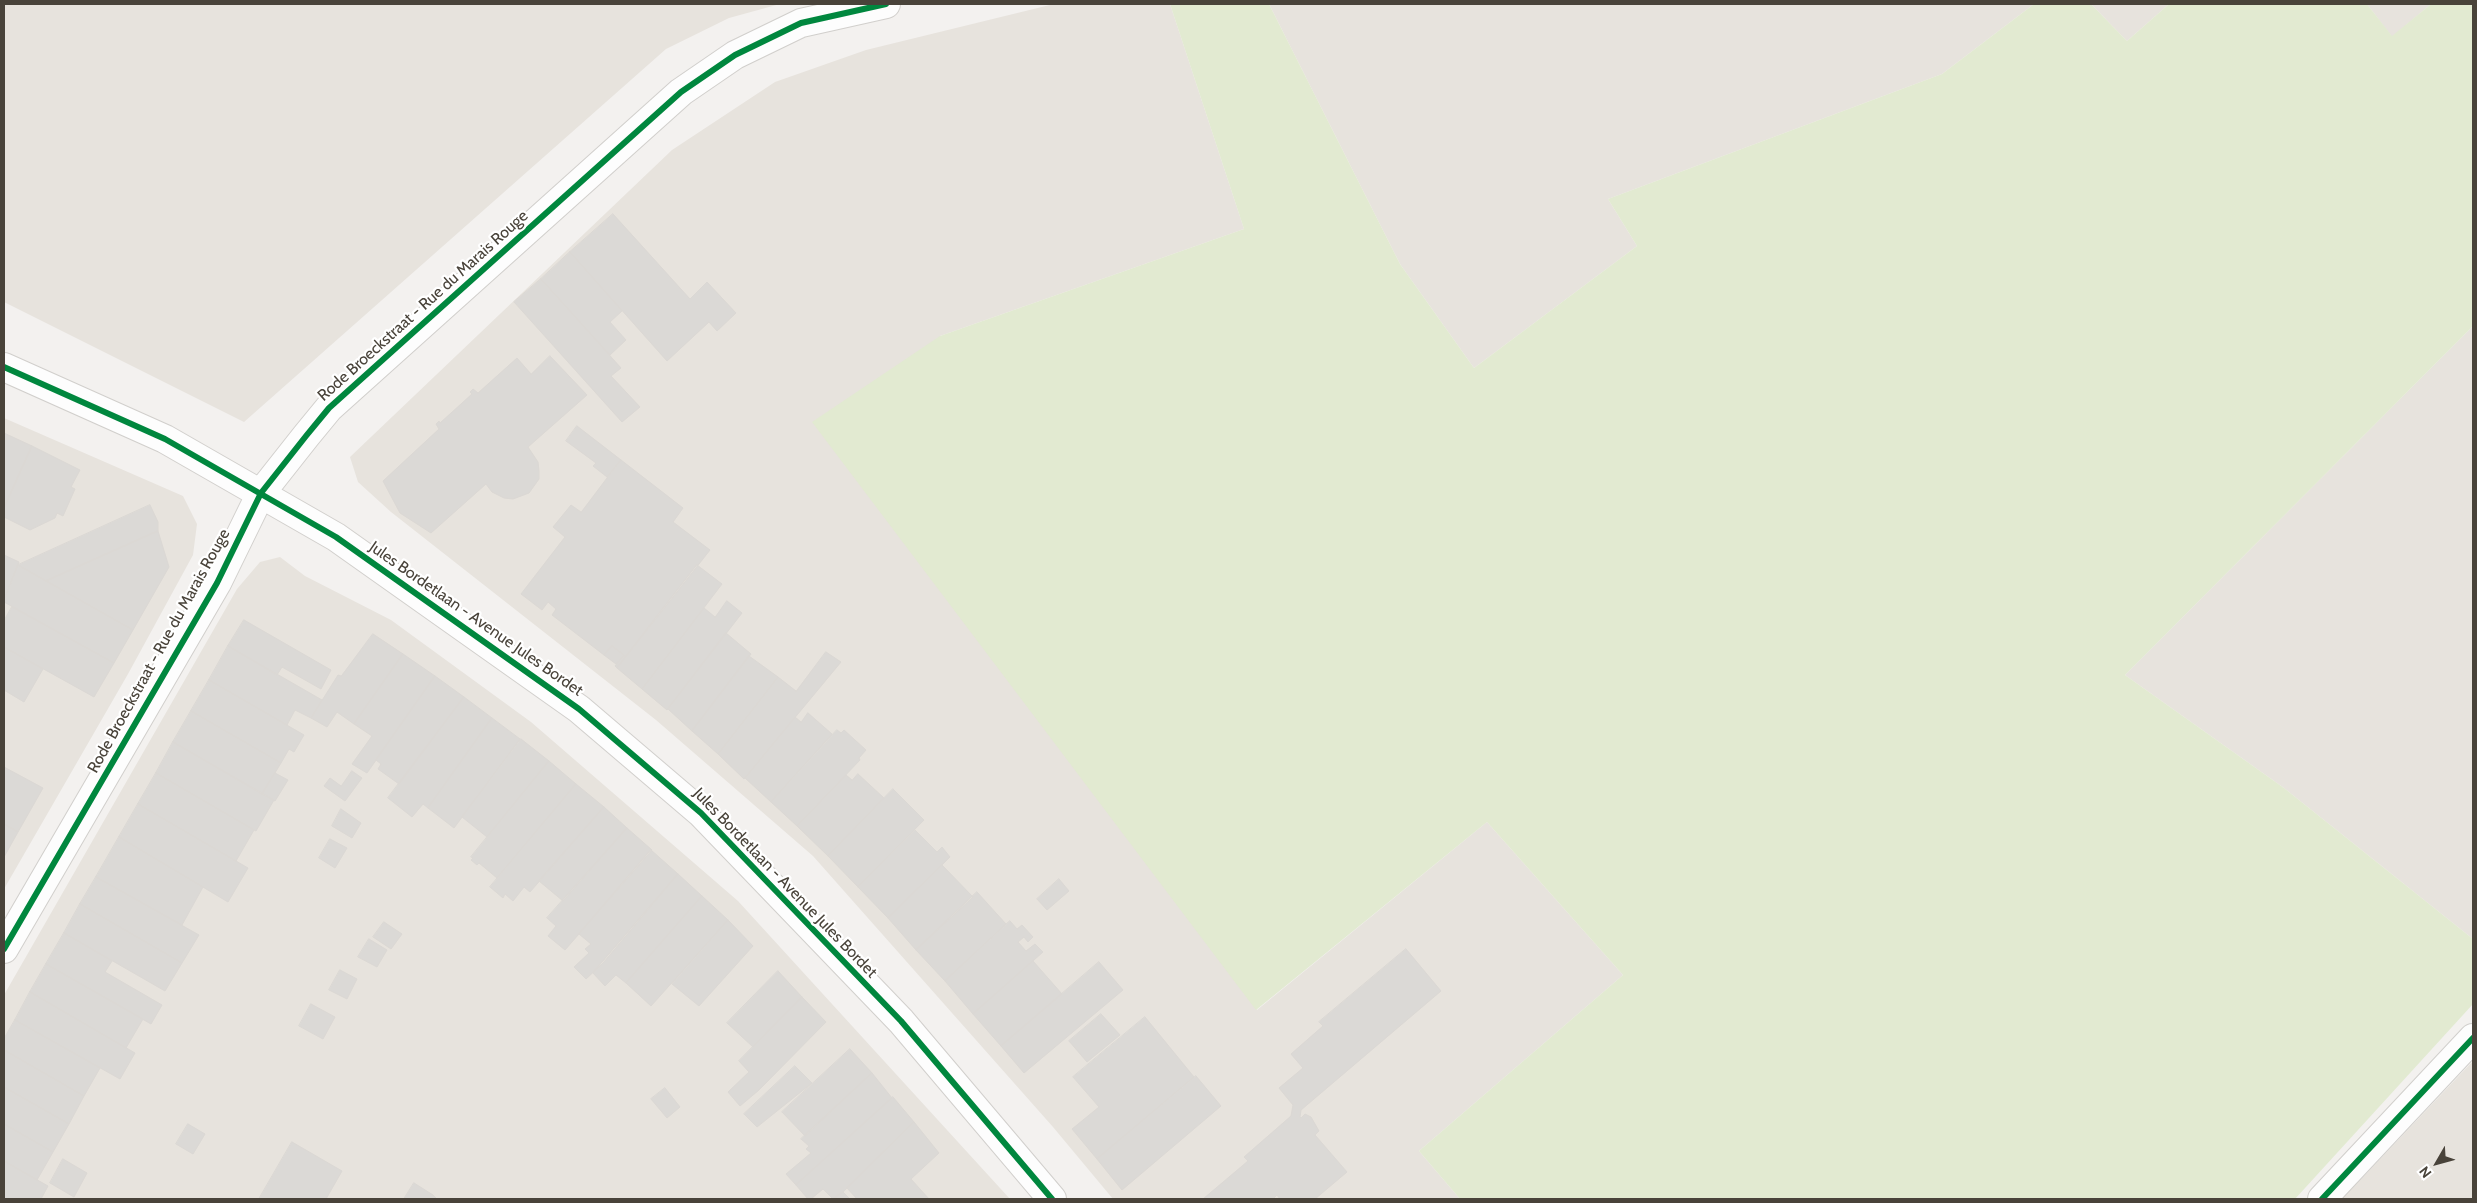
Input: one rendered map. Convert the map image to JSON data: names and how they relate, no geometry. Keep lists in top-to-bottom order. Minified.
{"streets":{"street":["Rode Broeckstraat - Rue du Marais Rouge","Jules Bordetlaan - Avenue Jules Bordet"]},"crossings":[["Rode Broeckstraat - Rue du Marais Rouge","Jules Bordetlaan - Avenue Jules Bordet"]],"north":"bottom left"}
